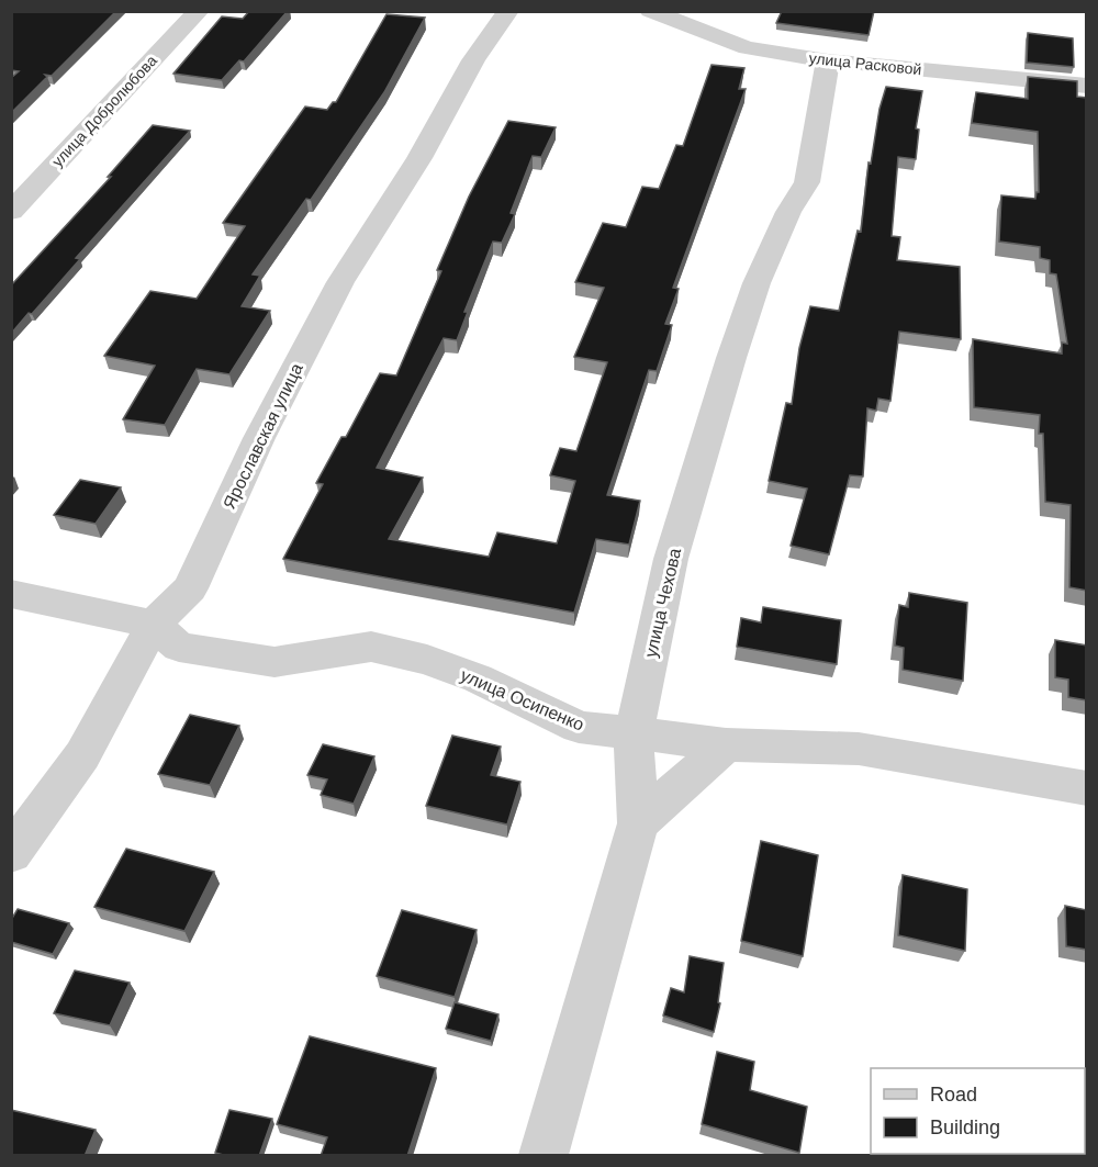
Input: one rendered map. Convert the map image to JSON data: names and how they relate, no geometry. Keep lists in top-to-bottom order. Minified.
{"streets":{"street":["улица Расковой","улица Добролюбова","Ярославская улица","улица Чехова","улица Осипенко"]},"crossings":[["улица Расковой","улица Чехова"],["Ярославская улица","улица Осипенко"],["улица Чехова","улица Осипенко"]],"legend":["Road","Building"]}
